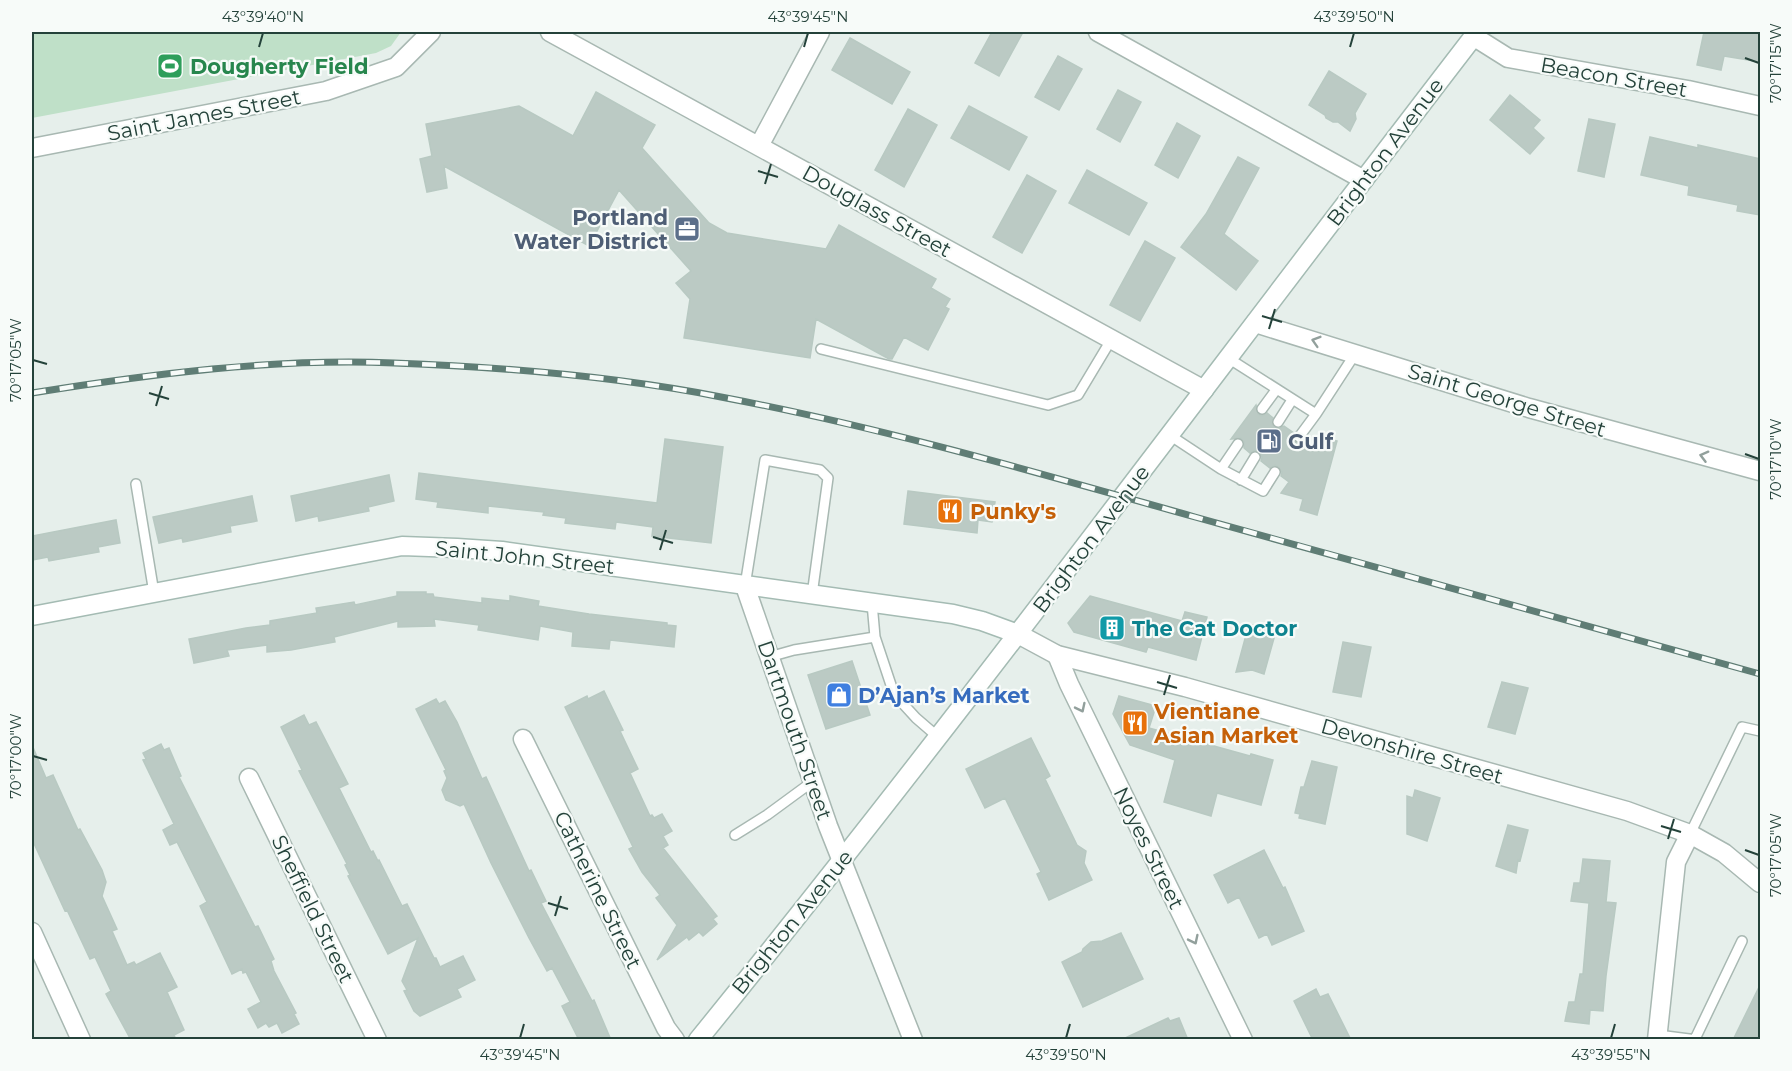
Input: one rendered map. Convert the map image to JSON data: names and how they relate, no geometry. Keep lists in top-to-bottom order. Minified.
{"streets":{"street":["Beacon Street","Saint James Street","Brighton Avenue","Douglass Street","Saint George Street","Saint John Street","Dartmouth Street","Devonshire Street","Noyes Street","Catherine Street","Sheffield Street"]},"crossings":[["Beacon Street","Brighton Avenue"],["Brighton Avenue","Douglass Street"],["Brighton Avenue","Saint George Street"],["Brighton Avenue","Saint John Street"],["Brighton Avenue","Dartmouth Street"],["Brighton Avenue","Devonshire Street"],["Saint John Street","Dartmouth Street"],["Saint John Street","Devonshire Street"],["Devonshire Street","Noyes Street"]],"one_way":["Saint George Street","Noyes Street"],"places":{"sports":["Dougherty Field"],"office":["Portland Water District"],"fuel station":["Gulf"],"restaurant":["Punky's","Vientiane Asian Market"],"building":["The Cat Doctor"],"shop":["D’Ajan’s Market"]},"coordinates":["43°39'40\"N","43°39'45\"N","43°39'50\"N","70°17'15\"W","70°17'05\"W","70°17'10\"W","70°17'00\"W","43°39'55\"N"]}
